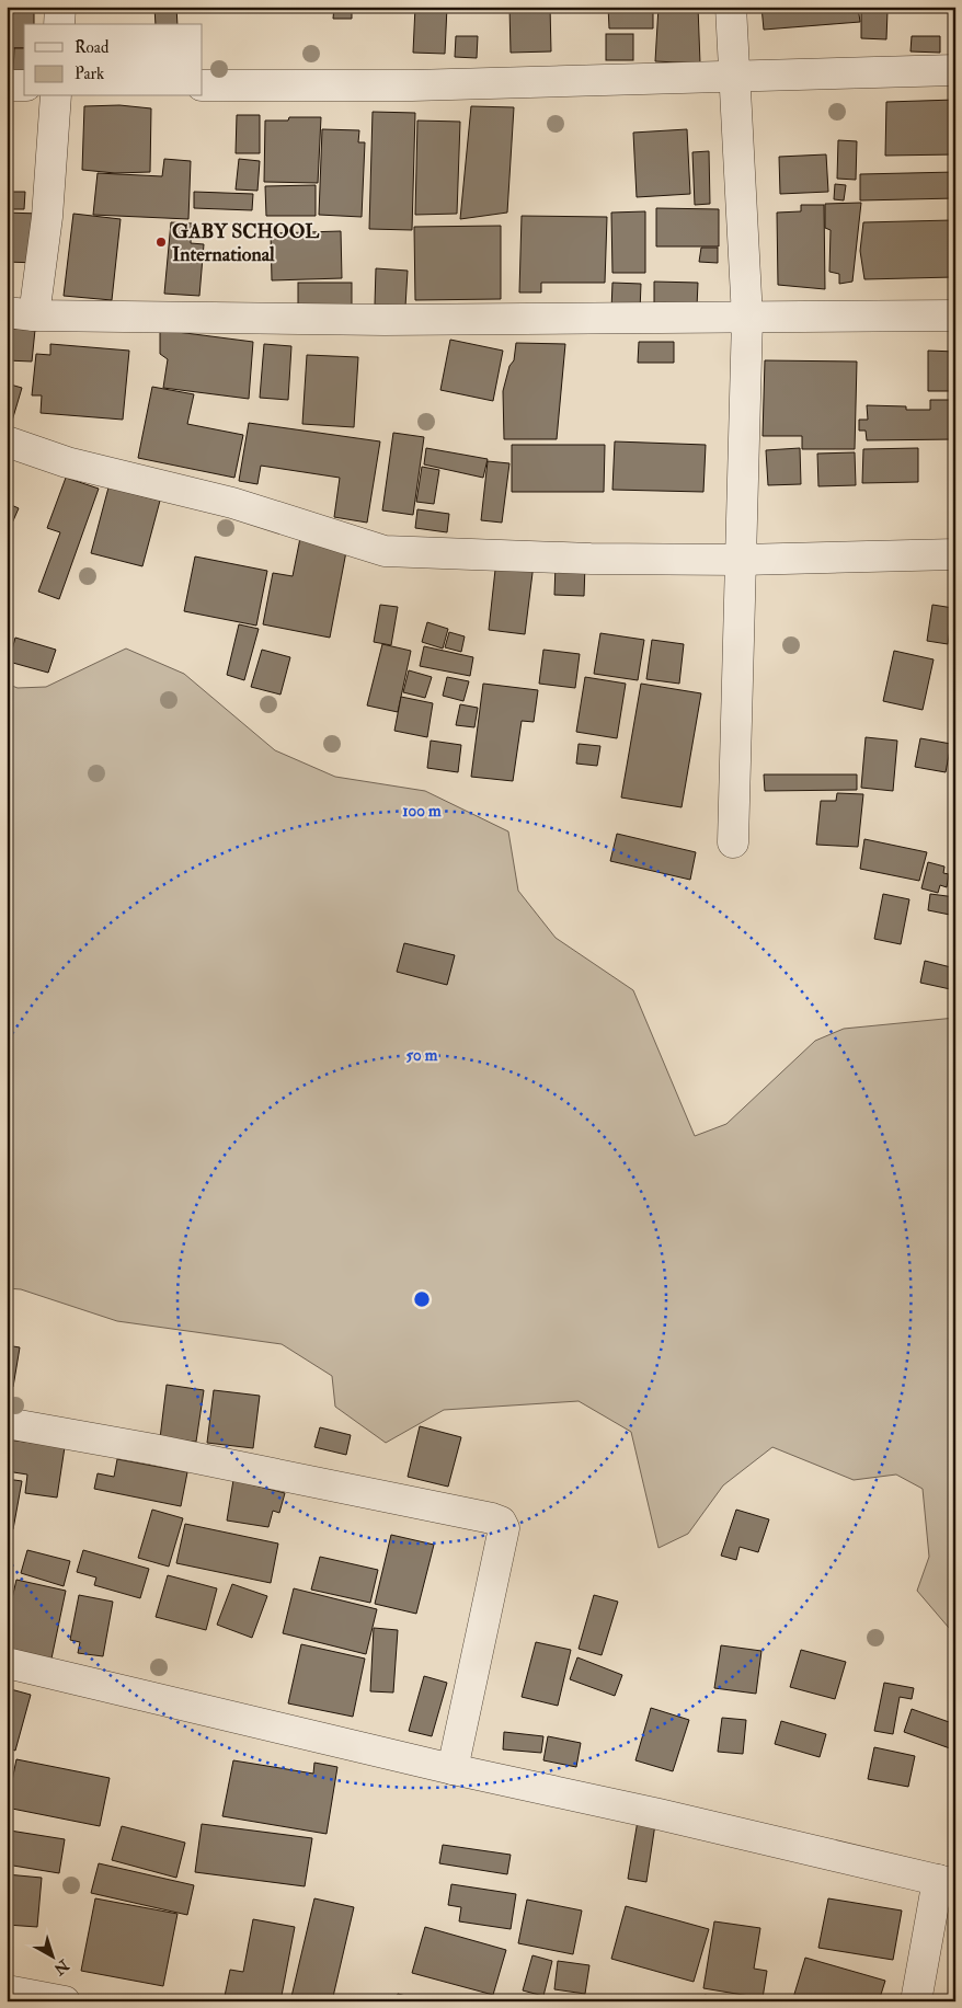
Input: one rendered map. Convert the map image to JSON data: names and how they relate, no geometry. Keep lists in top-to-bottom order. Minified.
{"places":["GABY SCHOOL International"],"legend":["Road","Park"],"north":"bottom right","rings":["100 m","50 m"]}
